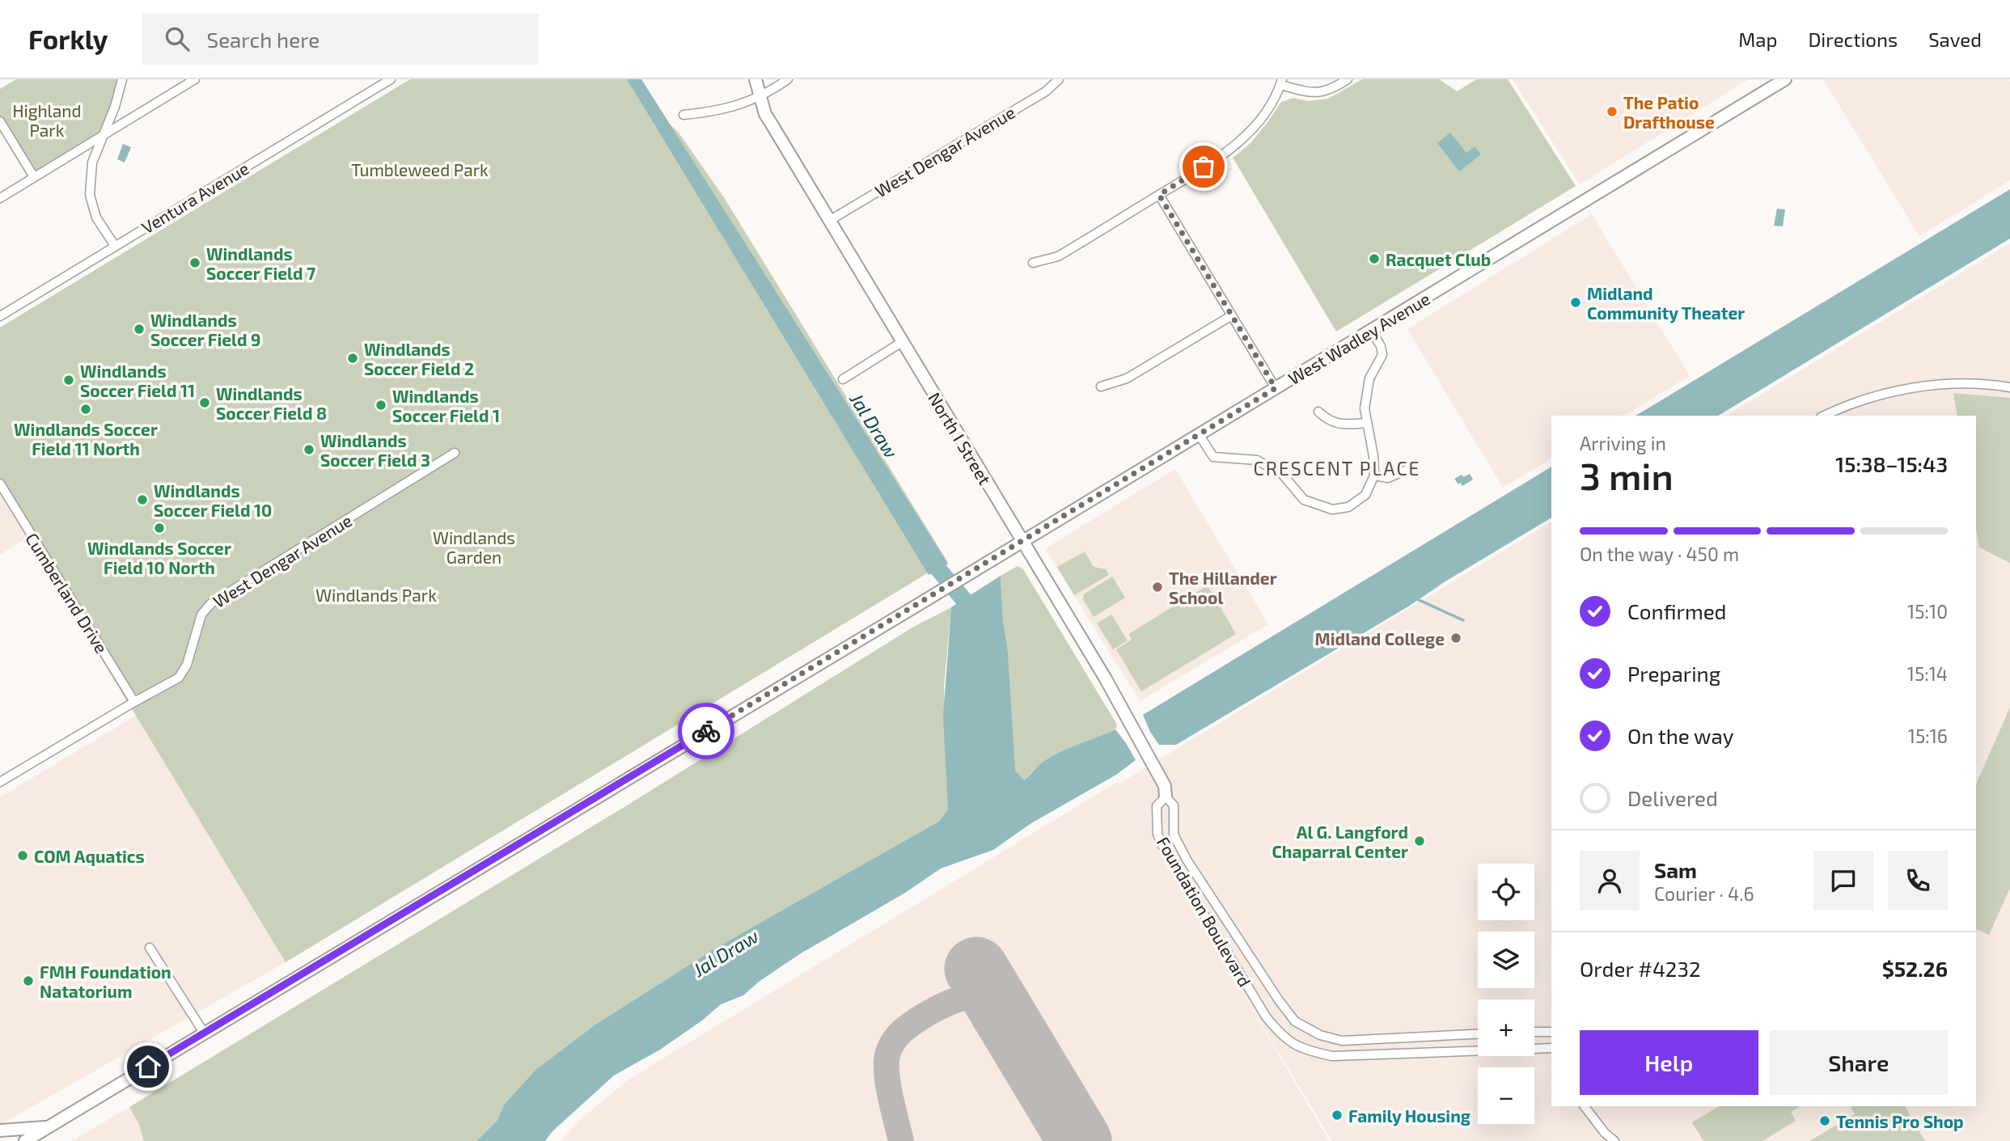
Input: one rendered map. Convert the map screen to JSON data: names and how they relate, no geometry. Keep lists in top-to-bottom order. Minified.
{"streets":{"main road":["West Wadley Avenue","North I Street"],"street":["West Dengar Avenue","Ventura Avenue","Cumberland Drive","Foundation Boulevard"]},"crossings":[["West Dengar Avenue","North I Street"],["West Dengar Avenue","Cumberland Drive"],["West Wadley Avenue","North I Street"],["North I Street","Foundation Boulevard"]],"districts":["CRESCENT PLACE"],"water":["Jal Draw"],"parks":["Highland Park","Tumbleweed Park","Windlands Garden","Windlands Park"],"places":["The Patio Drafthouse","Racquet Club","Windlands Soccer Field 7","Midland Community Theater","Windlands Soccer Field 9","Windlands Soccer Field 2","Windlands Soccer Field 11","Windlands Soccer Field 8","Windlands Soccer Field 1","Windlands Soccer Field 11 North","Windlands Soccer Field 3","Windlands Soccer Field 10","Windlands Soccer Field 10 North","The Hillander School","Midland College","Al G. Langford Chaparral Center","COM Aquatics","FMH Foundation Natatorium","Family Housing","Tennis Pro Shop"],"page":{"header":"Forkly","search":"Search here","nav":["Map","Directions","Saved"],"heading":["3 min","Arriving in","15:38–15:43"],"panel":["Sam","Courier · 4.6","Order #4232","$52.26"],"bar":"On the way · 450 m","list":[["Confirmed","15:10"],["Preparing","15:14"],["On the way","15:16"],"Delivered"],"map_buttons":["+","−"],"buttons":["Help","Share"]}}
